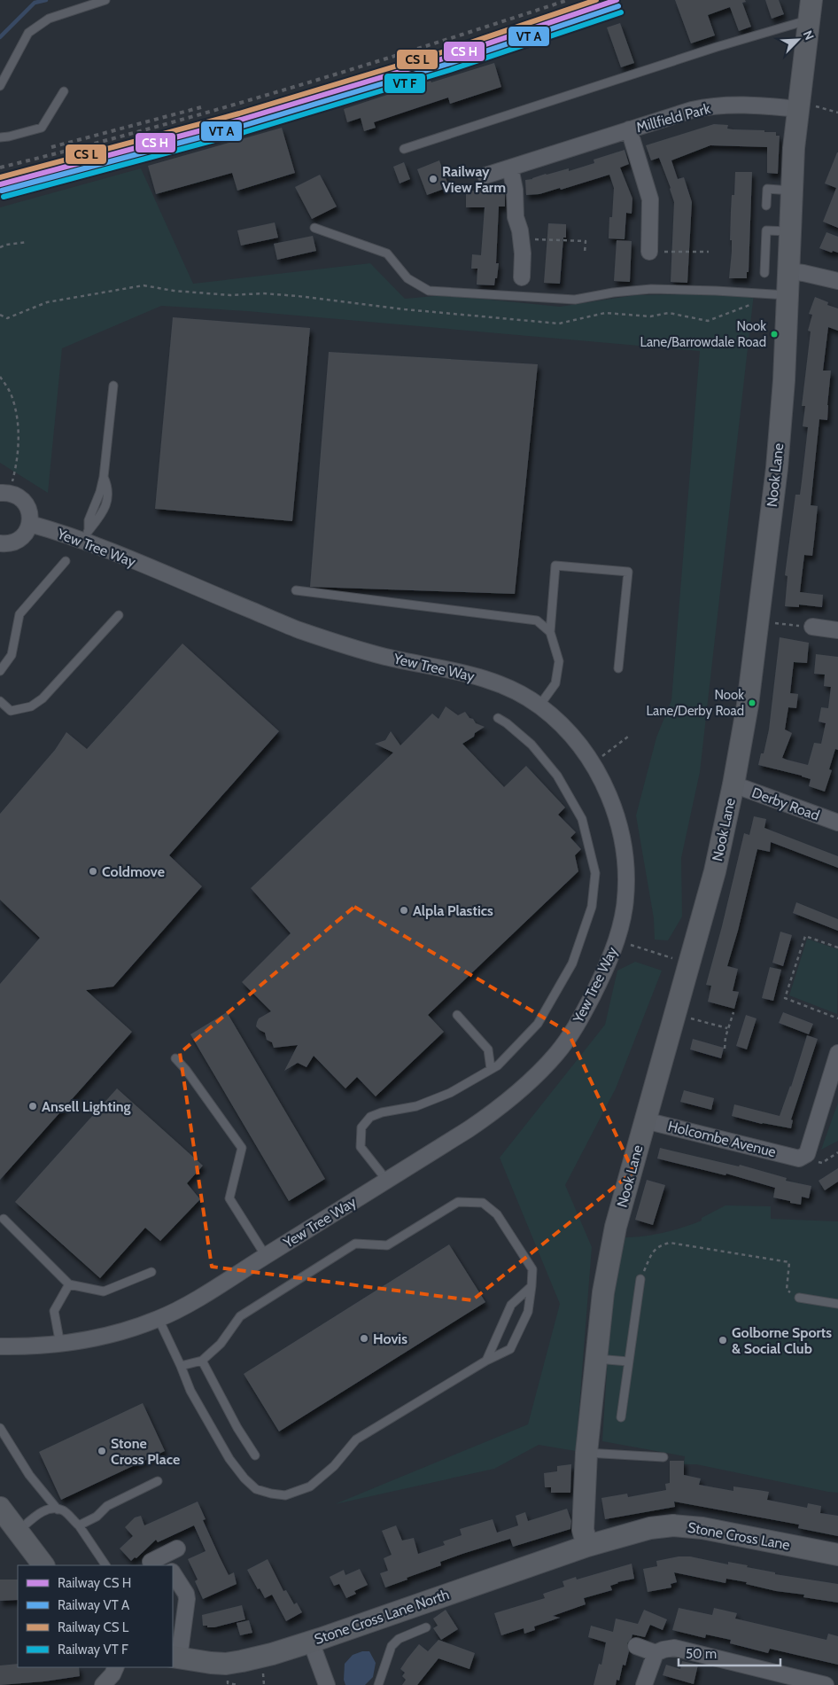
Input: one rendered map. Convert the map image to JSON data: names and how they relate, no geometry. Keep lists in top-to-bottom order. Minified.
{"streets":{"street":["Millfield Park","Nook Lane","Yew Tree Way","Derby Road","Holcombe Avenue","Stone Cross Lane","Stone Cross Lane North"]},"crossings":[["Millfield Park","Nook Lane"],["Nook Lane","Derby Road"],["Nook Lane","Holcombe Avenue"],["Nook Lane","Stone Cross Lane"],["Nook Lane","Stone Cross Lane North"],["Stone Cross Lane","Stone Cross Lane North"]],"places":["Railway View Farm","Nook Lane/Barrowdale Road","Nook Lane/Derby Road","Coldmove","Alpla Plastics","Ansell Lighting","Hovis","Golborne Sports & Social Club","Stone Cross Place"],"legend":["Railway CS H","Railway VT A","Railway CS L","Railway VT F"],"scale_bar":"50 m","north":"top right"}
